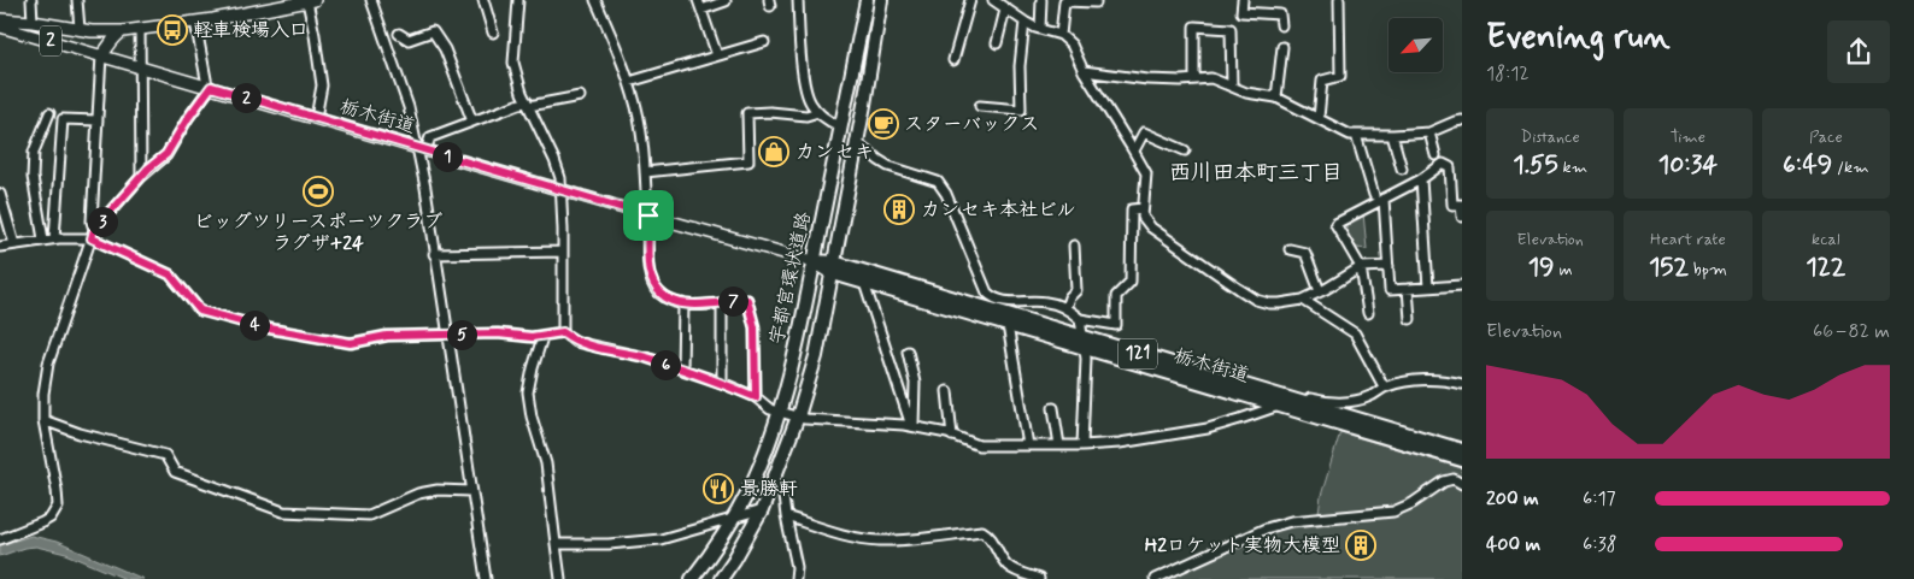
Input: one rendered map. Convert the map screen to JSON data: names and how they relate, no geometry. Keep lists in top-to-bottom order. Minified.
{"streets":{"highway":["栃木街道","宇都宮環状道路","121"],"main road":["2"]},"crossings":[["栃木街道","宇都宮環状道路"]],"districts":["西川田本町三丁目"],"places":{"bus stop":["軽車検場入口"],"cafe":["スターバックス"],"shop":["カンセキ"],"sports":["ビッグツリースポーツクラブ ラグザ+24"],"building":["カンセキ本社ビル","H2ロケット実物大模型"],"restaurant":["景勝軒"]},"north":"bottom left","page":{"heading":["Evening run","18:12"],"pins":["2","1","3","7","4","5","6"],"stats":[["Distance","1.55 km"],["Time","10:34"],["Pace","6:49 /km"],["Elevation","19 m"],["Heart rate","152 bpm"],["kcal","122"]],"chart":["Elevation","66–82 m"],"list":[{"name":"200 m","note":"6:17"},{"name":"400 m","note":"6:38"}]}}
